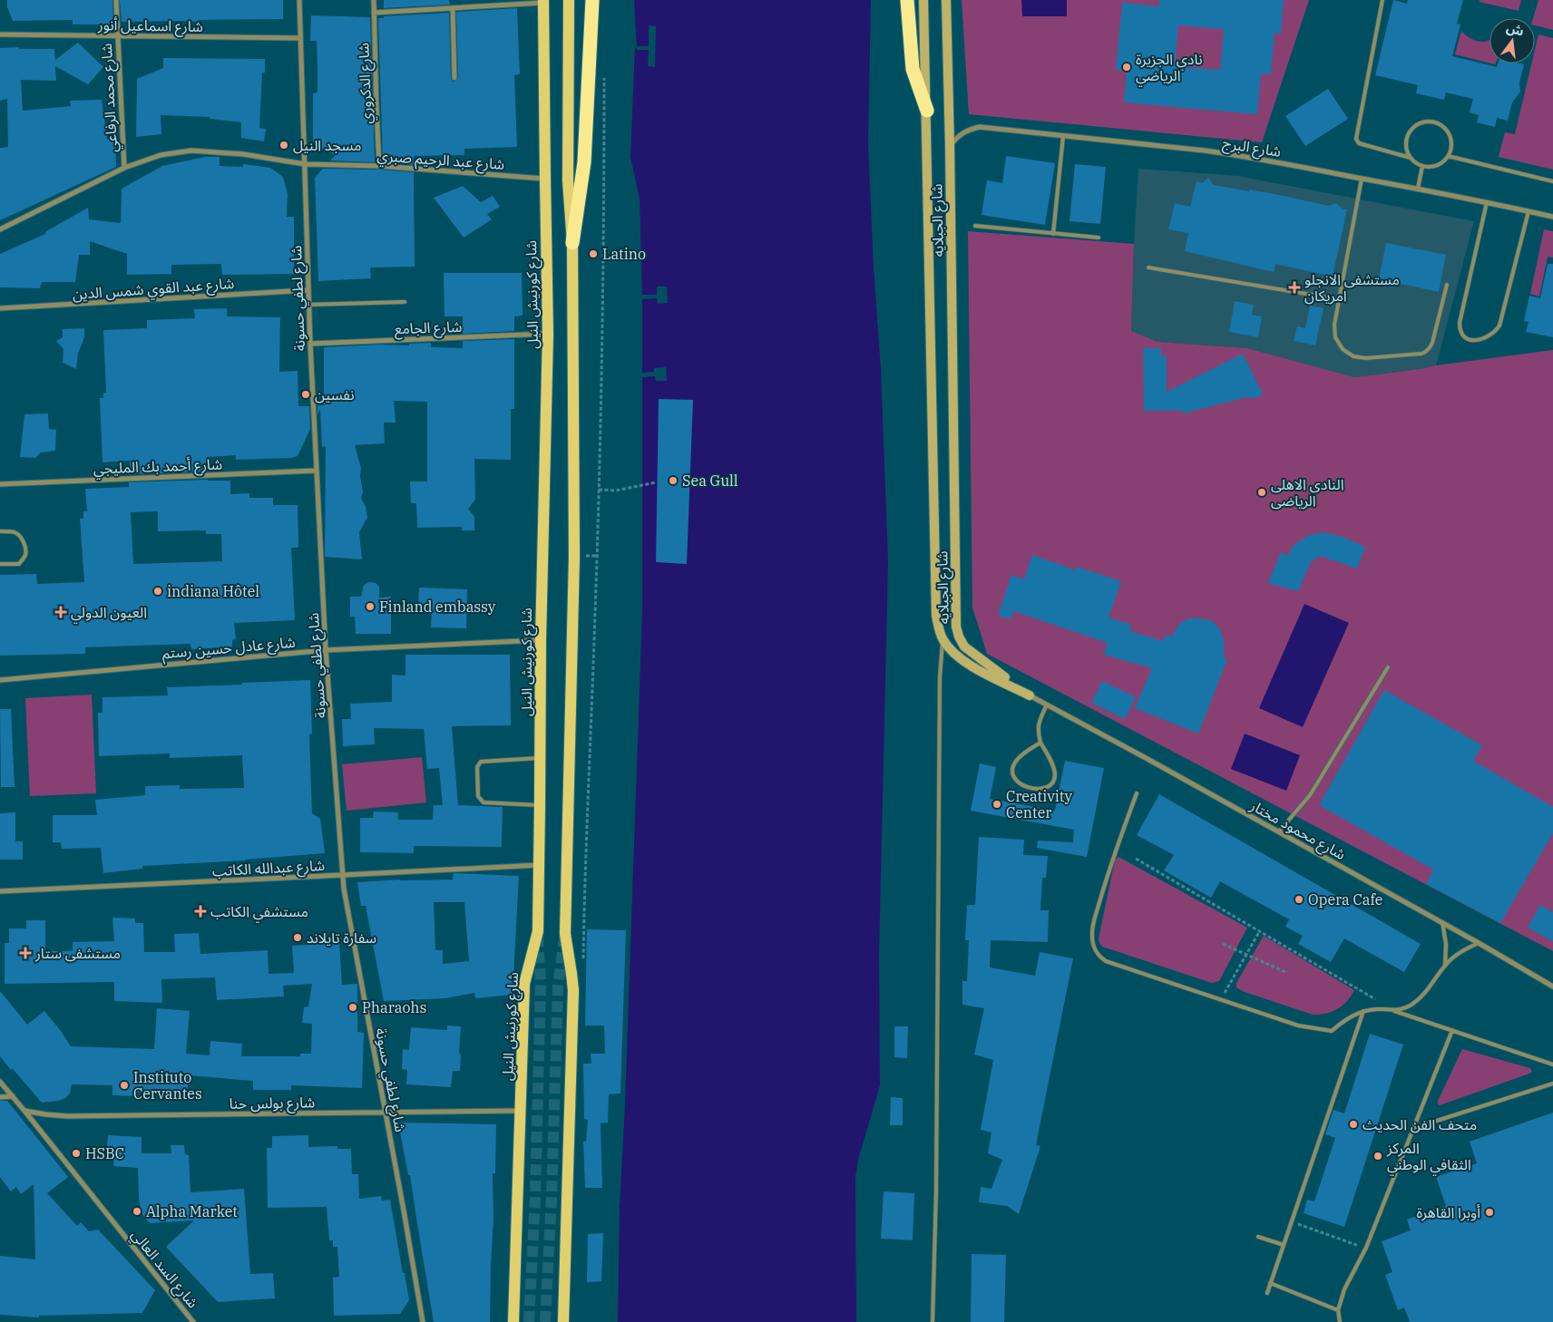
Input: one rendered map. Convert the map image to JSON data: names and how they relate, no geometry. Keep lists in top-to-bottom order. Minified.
{"streets":{"main road":["شارع كورنيش النيل"],"street":["شارع اسماعيل أنور","شارع الدكروري","شارع محمد الرفاعي","شارع البرج","شارع عبد الرحيم صبري","شارع الجبلايه","شارع عبد القوي شمس الدين","شارع لطفي حسونة","شارع الجامع","شارع أحمد بك المليجي","شارع عادل حسين رستم","شارع محمود مختار","شارع عبدالله الكاتب","شارع بولس حنا","شارع السد العالي"]},"crossings":[["شارع اسماعيل أنور","شارع محمد الرفاعي"],["شارع اسماعيل أنور","شارع لطفي حسونة"],["شارع الدكروري","شارع عبد الرحيم صبري"],["شارع محمد الرفاعي","شارع عبد الرحيم صبري"],["شارع البرج","شارع الجبلايه"],["شارع عبد الرحيم صبري","شارع كورنيش النيل"],["شارع عبد الرحيم صبري","شارع لطفي حسونة"],["شارع الجبلايه","شارع محمود مختار"],["شارع عبد القوي شمس الدين","شارع لطفي حسونة"],["شارع كورنيش النيل","شارع الجامع"],["شارع كورنيش النيل","شارع عادل حسين رستم"],["شارع كورنيش النيل","شارع عبدالله الكاتب"],["شارع كورنيش النيل","شارع بولس حنا"],["شارع لطفي حسونة","شارع الجامع"],["شارع لطفي حسونة","شارع أحمد بك المليجي"],["شارع لطفي حسونة","شارع عادل حسين رستم"],["شارع لطفي حسونة","شارع عبدالله الكاتب"],["شارع لطفي حسونة","شارع بولس حنا"],["شارع بولس حنا","شارع السد العالي"]],"places":{"other":["نادي الجزيرة الرياضي","مسجد النيل","Latino","نفسين","Sea Gull","النادى الاهلى الرياضى","indiana Hôtel","Finland embassy","Creativity Center","Opera Cafe","سفارة تايلاند","Pharaohs","Instituto Cervantes","متحف الفن الحديث","HSBC","المركز الثقافي الوطني","Alpha Market","أوبرا القاهرة"],"health":["مستشفى الانجلو امريكان","العيون الدولي","مستشفي الكاتب","مستشفى ستار"]},"north":"top"}
